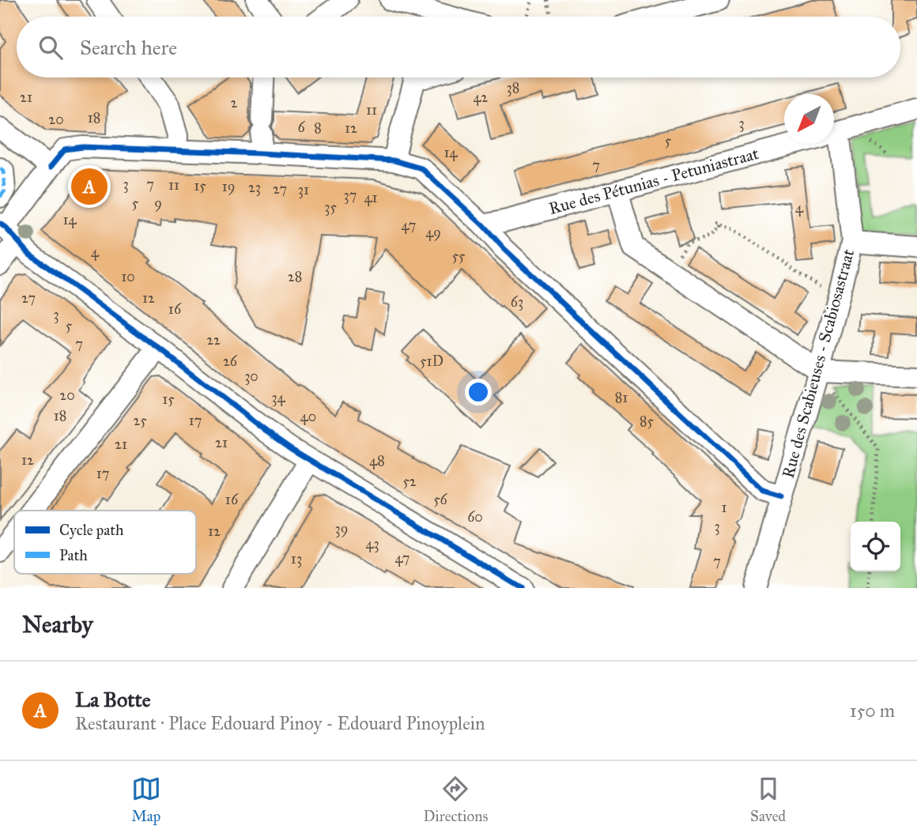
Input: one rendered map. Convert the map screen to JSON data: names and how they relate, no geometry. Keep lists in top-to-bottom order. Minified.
{"streets":{"street":["Rue des Pétunias - Petuniastraat","Rue des Scabieuses - Scabiosastraat"]},"house_numbers":["38","21","42","2","11","18","20","3","6","8","12","5","14","7","3","7","11","15","19","23","27","31","37","41","5","9","35","4","14","47","49","4","55","10","28","27","12","63","16","3","5","22","7","26","51D","30","20","34","81","15","18","40","25","17","85","21","21","12","48","17","52","16","56","1","60","3","39","12","43","47","13","7"],"legend":["Cycle path","Path"],"north":"bottom left","page":{"search":"Search here","pins":"A","heading":"Nearby","list":[{"mark":"A","name":"La Botte","note":"Restaurant · Place Edouard Pinoy - Edouard Pinoyplein","value":"150 m"}],"nav":["Map","Directions","Saved"]}}
